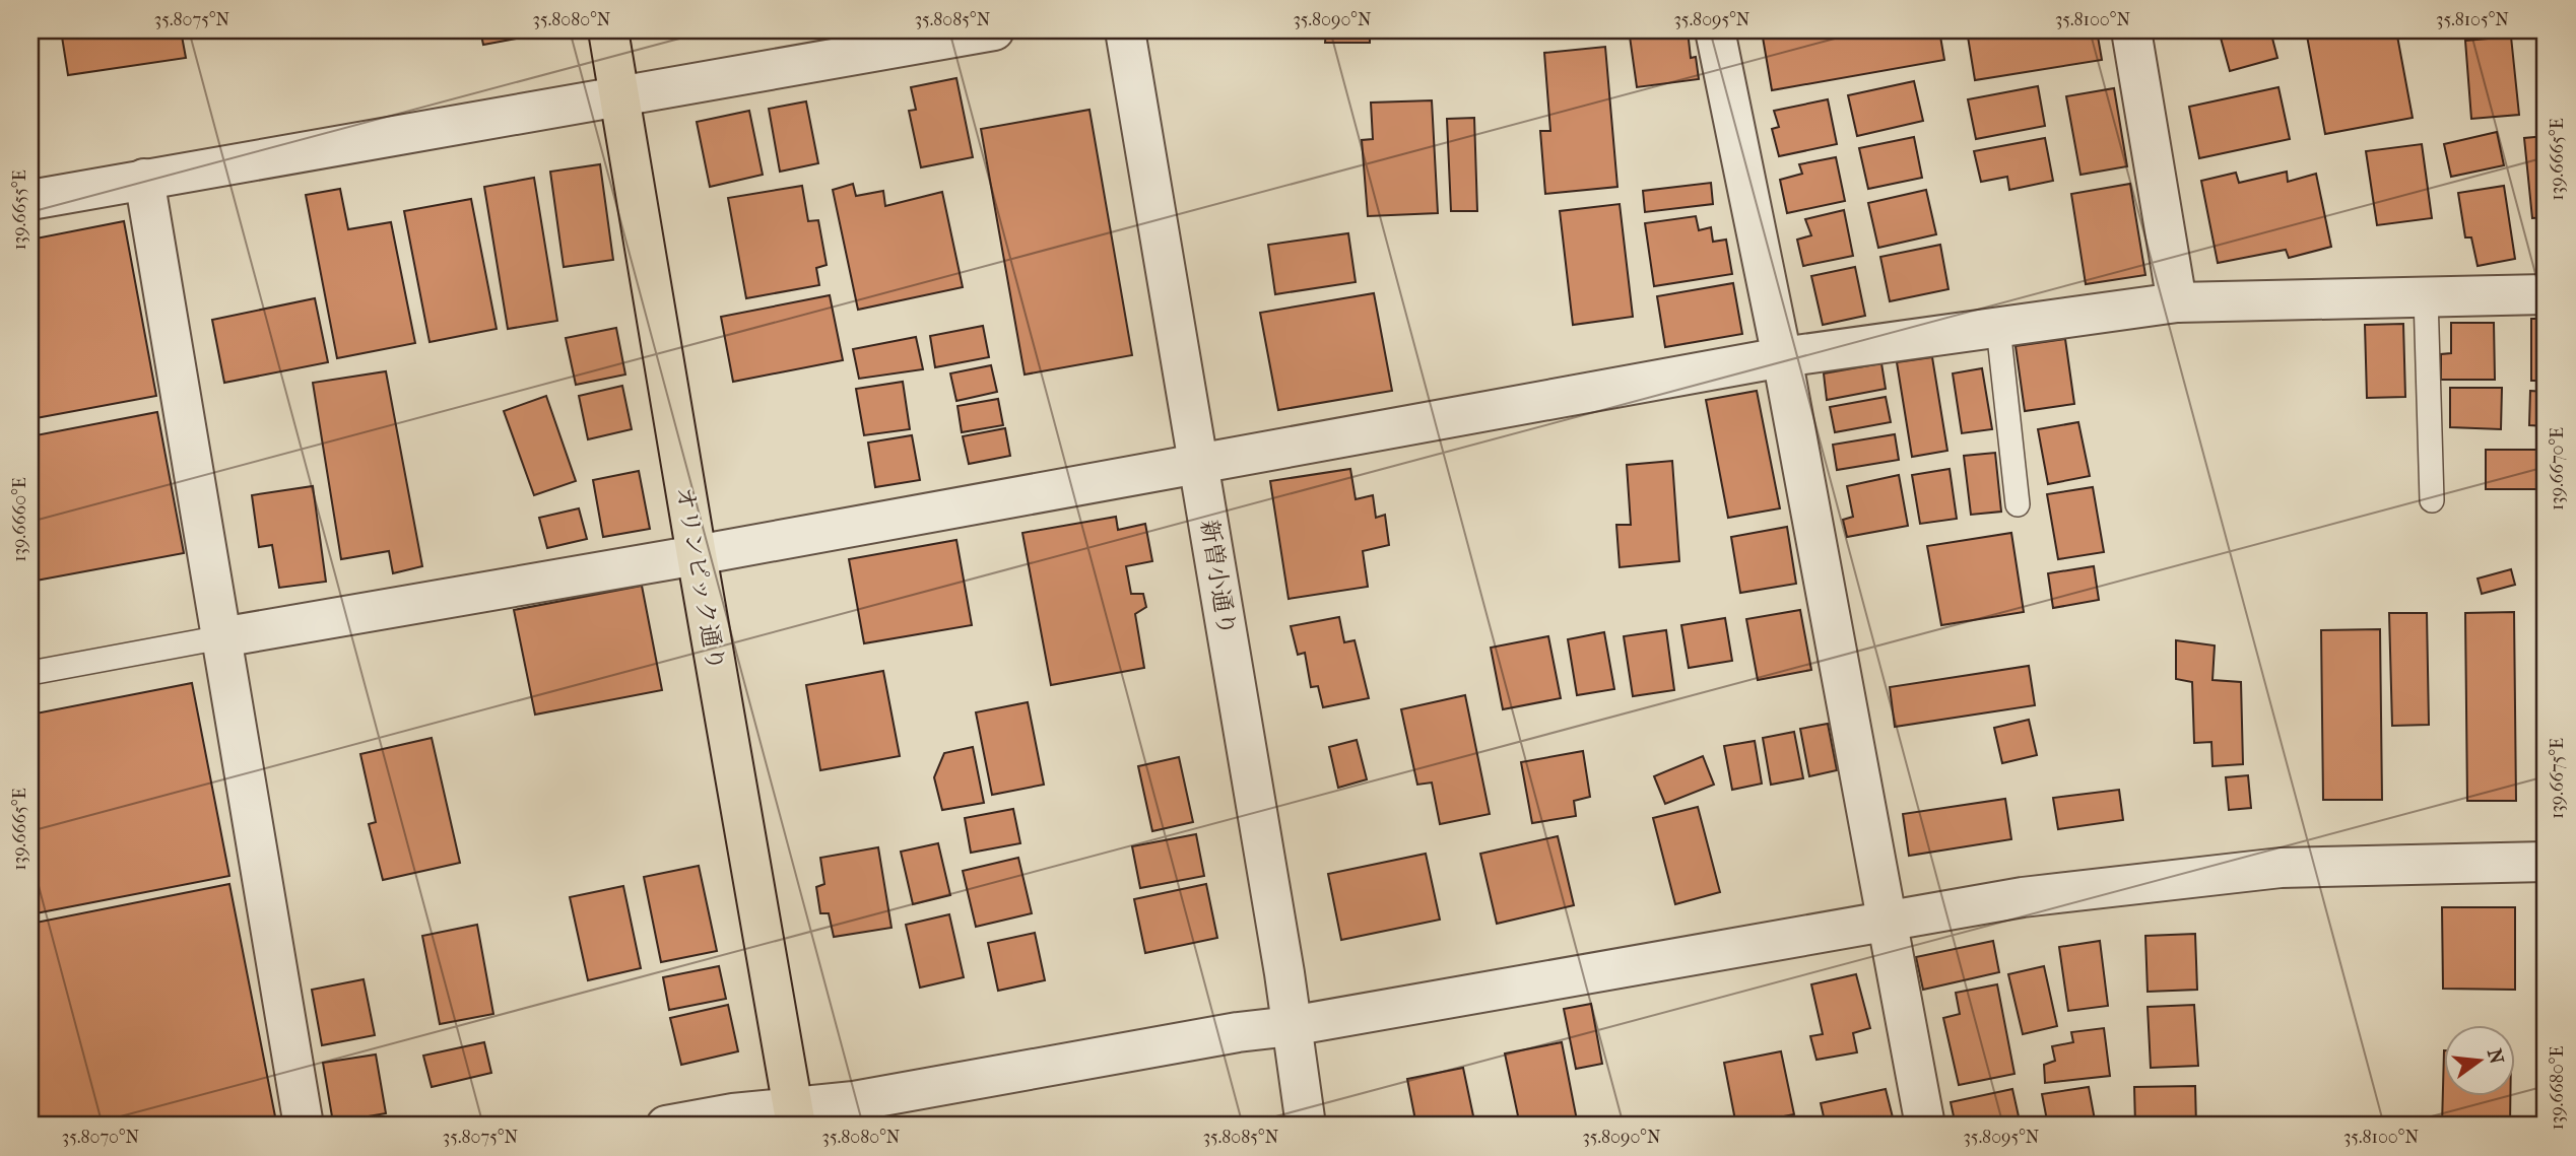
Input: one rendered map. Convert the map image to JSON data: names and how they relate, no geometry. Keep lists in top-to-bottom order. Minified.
{"streets":{"main road":["オリンピック通り"],"street":["新曽小通り"]},"north":"right","coordinates":["35.8075°N","35.8080°N","35.8085°N","35.8090°N","35.8095°N","35.8100°N","35.8105°N","139.6665°E","139.6655°E","139.6670°E","139.6660°E","139.6675°E","139.6680°E","35.8070°N"]}
